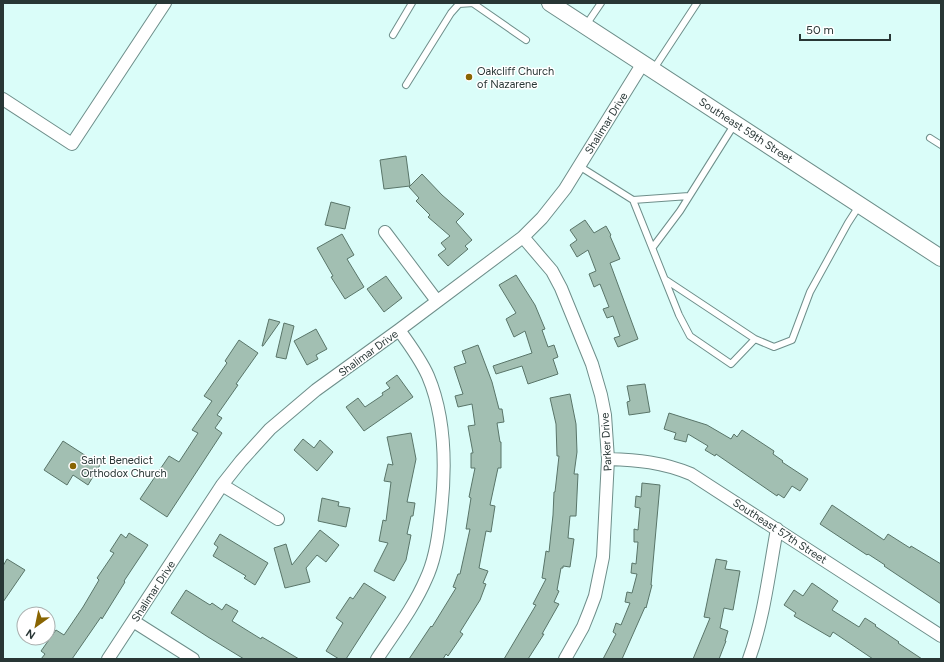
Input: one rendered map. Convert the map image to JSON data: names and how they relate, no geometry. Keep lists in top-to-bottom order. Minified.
{"streets":{"main road":["Southeast 59th Street"],"street":["Shalimar Drive","Parker Drive","Southeast 57th Street"]},"crossings":[["Shalimar Drive","Southeast 59th Street"],["Shalimar Drive","Parker Drive"],["Parker Drive","Southeast 57th Street"]],"places":["Oakcliff Church of Nazarene","Saint Benedict Orthodox Church"],"scale_bar":"50 m","north":"bottom left"}
